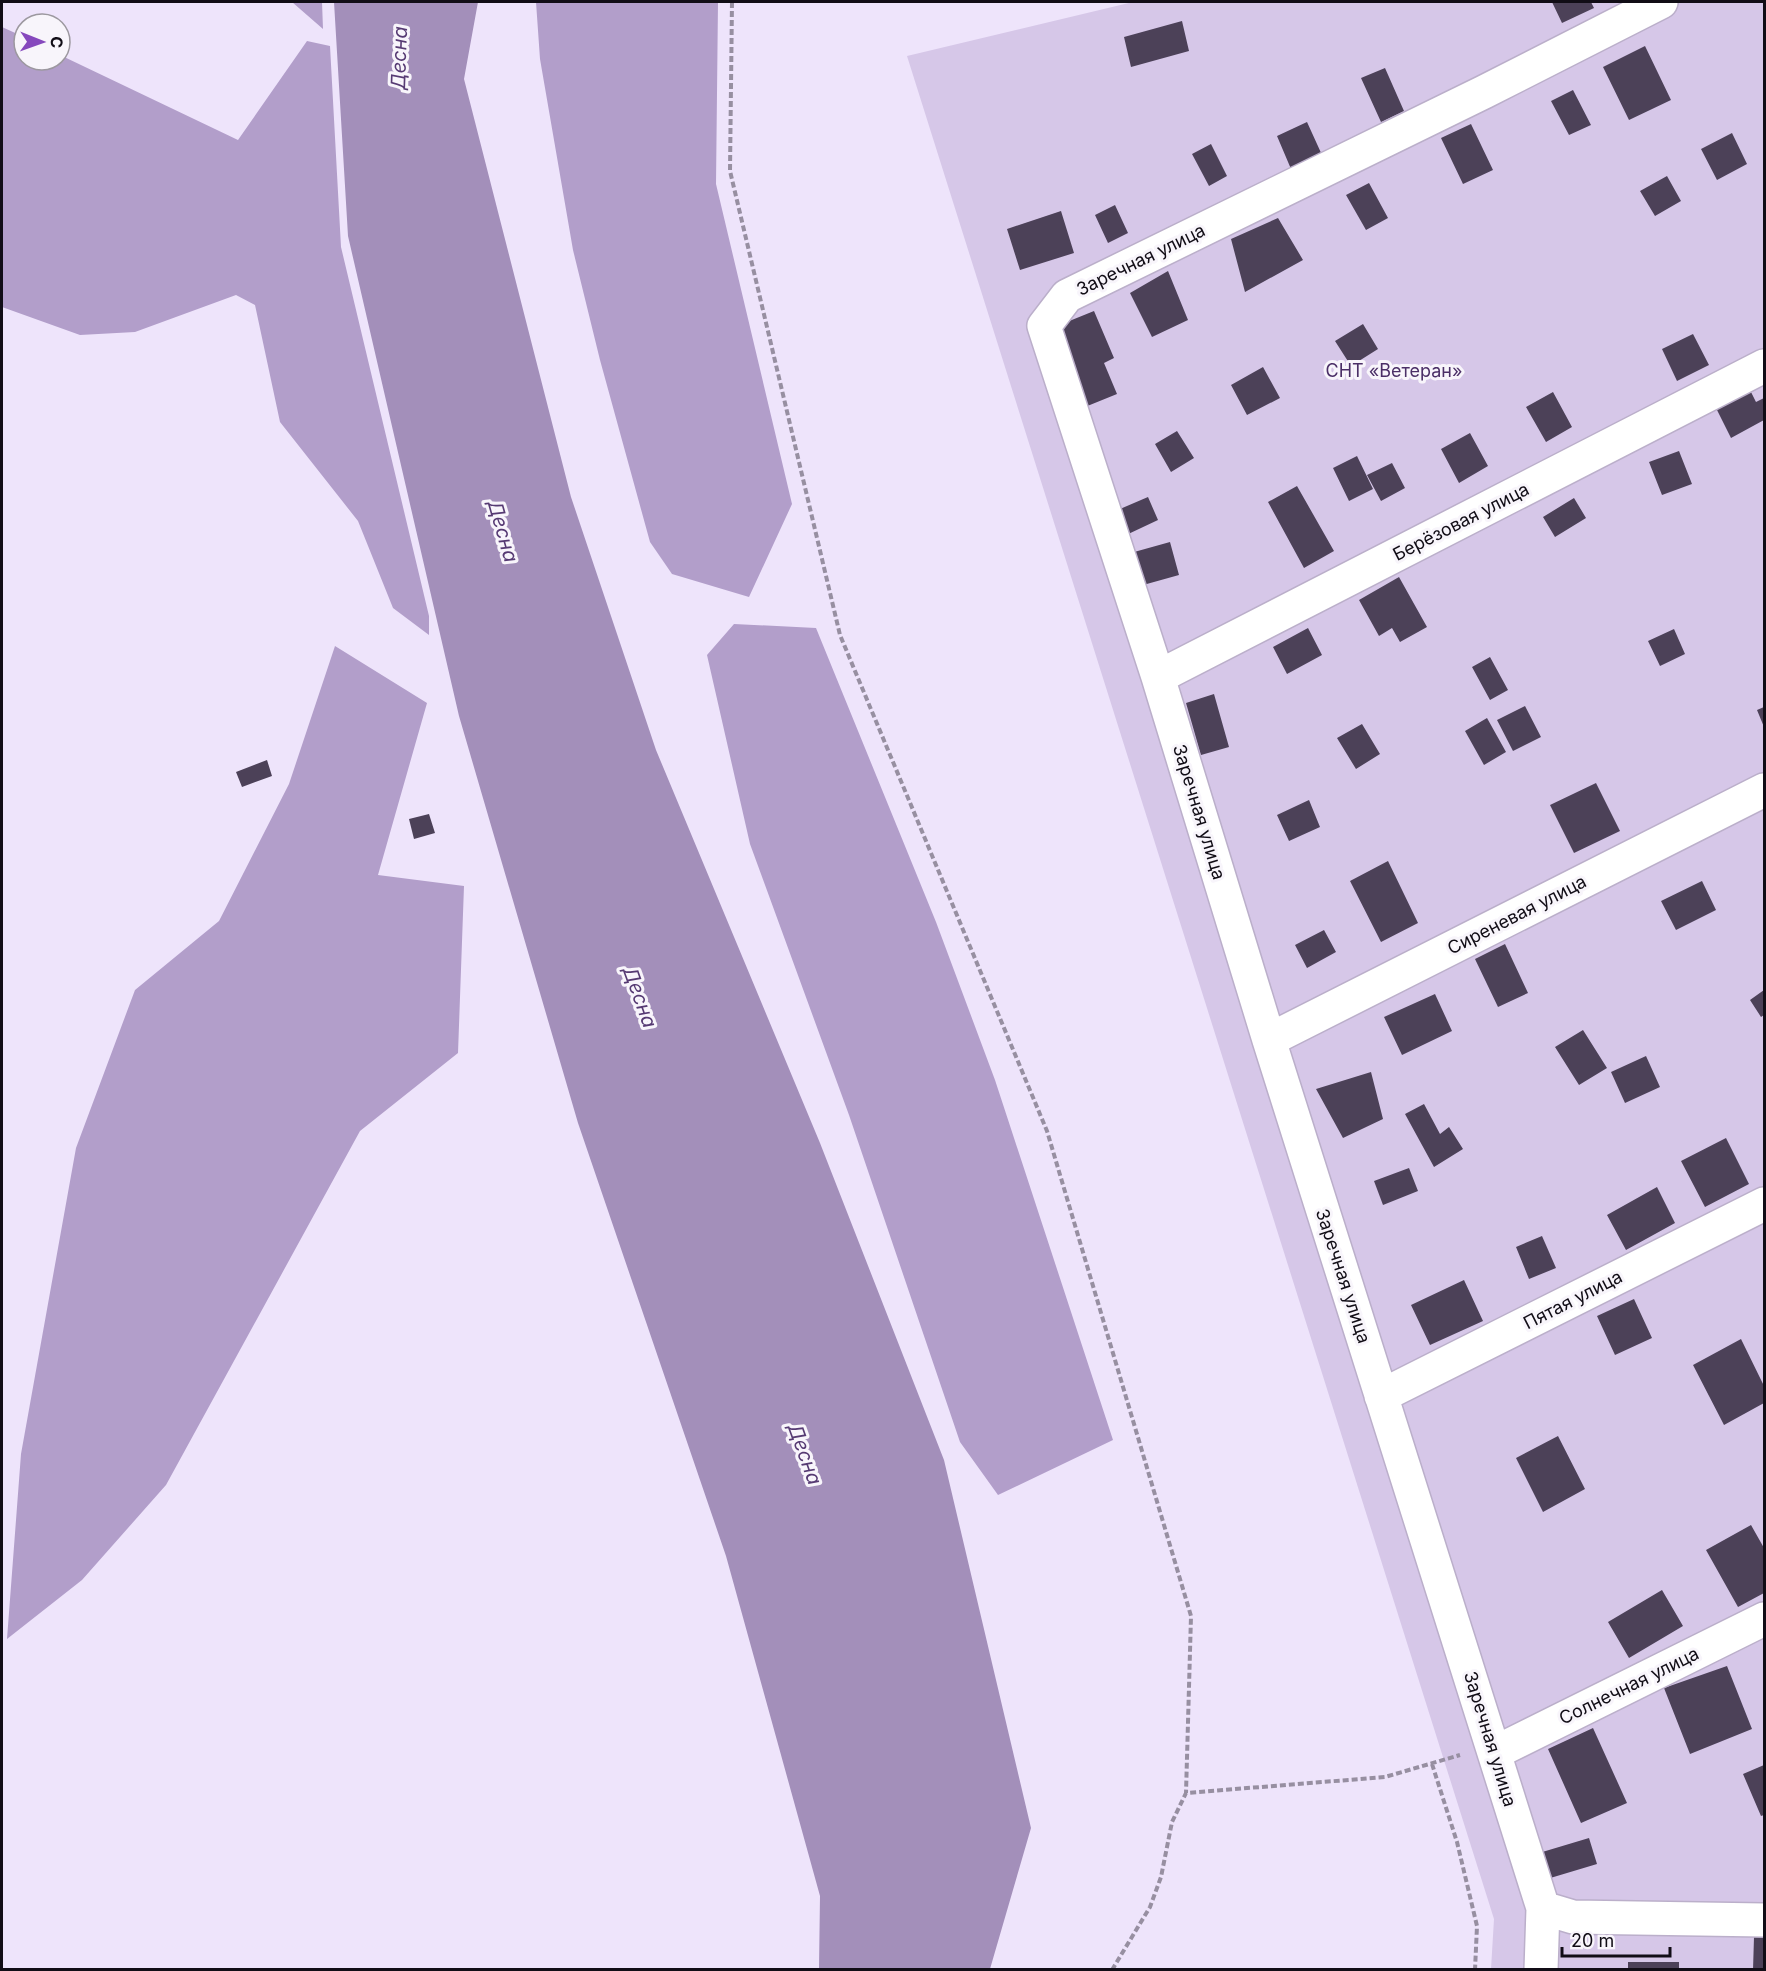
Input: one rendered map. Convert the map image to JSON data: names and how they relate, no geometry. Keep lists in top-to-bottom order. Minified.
{"streets":{"lane":["Заречная улица","Берёзовая улица","Сиреневая улица","Пятая улица","Солнечная улица"]},"crossings":[["Заречная улица","Берёзовая улица"],["Заречная улица","Сиреневая улица"],["Заречная улица","Пятая улица"],["Заречная улица","Солнечная улица"]],"water":["Десна"],"parks":["СНТ «Ветеран»"],"scale_bar":"20 m","north":"right"}
